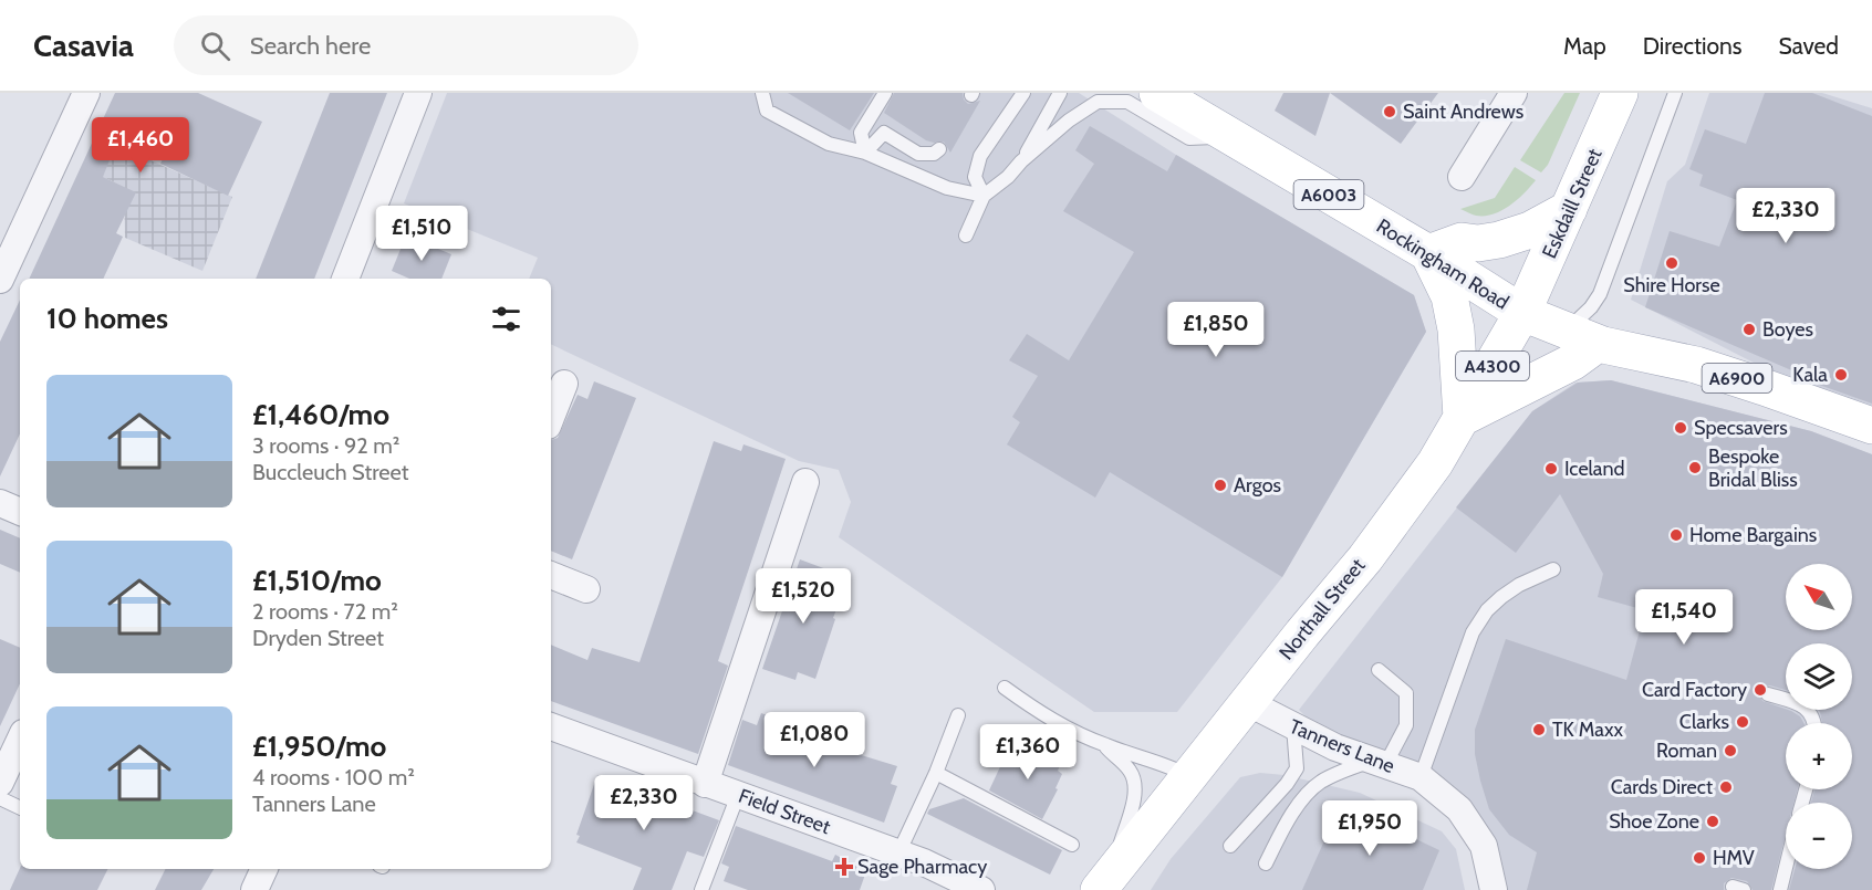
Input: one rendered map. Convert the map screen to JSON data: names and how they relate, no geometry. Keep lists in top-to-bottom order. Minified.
{"streets":{"main road":["A6003","Eskdaill Street","Rockingham Road","A4300","A6900","Northall Street"],"street":["Tanners Lane","Field Street"]},"crossings":[["Eskdaill Street","Rockingham Road"],["Eskdaill Street","A6900"],["Eskdaill Street","Northall Street"],["Rockingham Road","A6900"],["Rockingham Road","Northall Street"],["A6900","Northall Street"],["Northall Street","Tanners Lane"]],"places":{"other":["Saint Andrews","Shire Horse","Boyes","Kala","Specsavers","Bespoke Bridal Bliss","Iceland","Argos","Home Bargains","Card Factory","Clarks","TK Maxx","Roman","Cards Direct","Shoe Zone","HMV"],"health":["Sage Pharmacy"]},"north":"top left","page":{"header":"Casavia","search":"Search here","nav":["Map","Directions","Saved"],"price":["£1,460","£2,330","£1,510","£1,850","£1,520","£1,540","£1,080","£1,360","£2,330","£1,950"],"heading":"10 homes","list":[{"name":"£1,460/mo","note":"3 rooms · 92 m² · Buccleuch Street"},{"name":"£1,510/mo","note":"2 rooms · 72 m² · Dryden Street"},{"name":"£1,950/mo","note":"4 rooms · 100 m² · Tanners Lane"}],"map_buttons":["+","−"]}}
